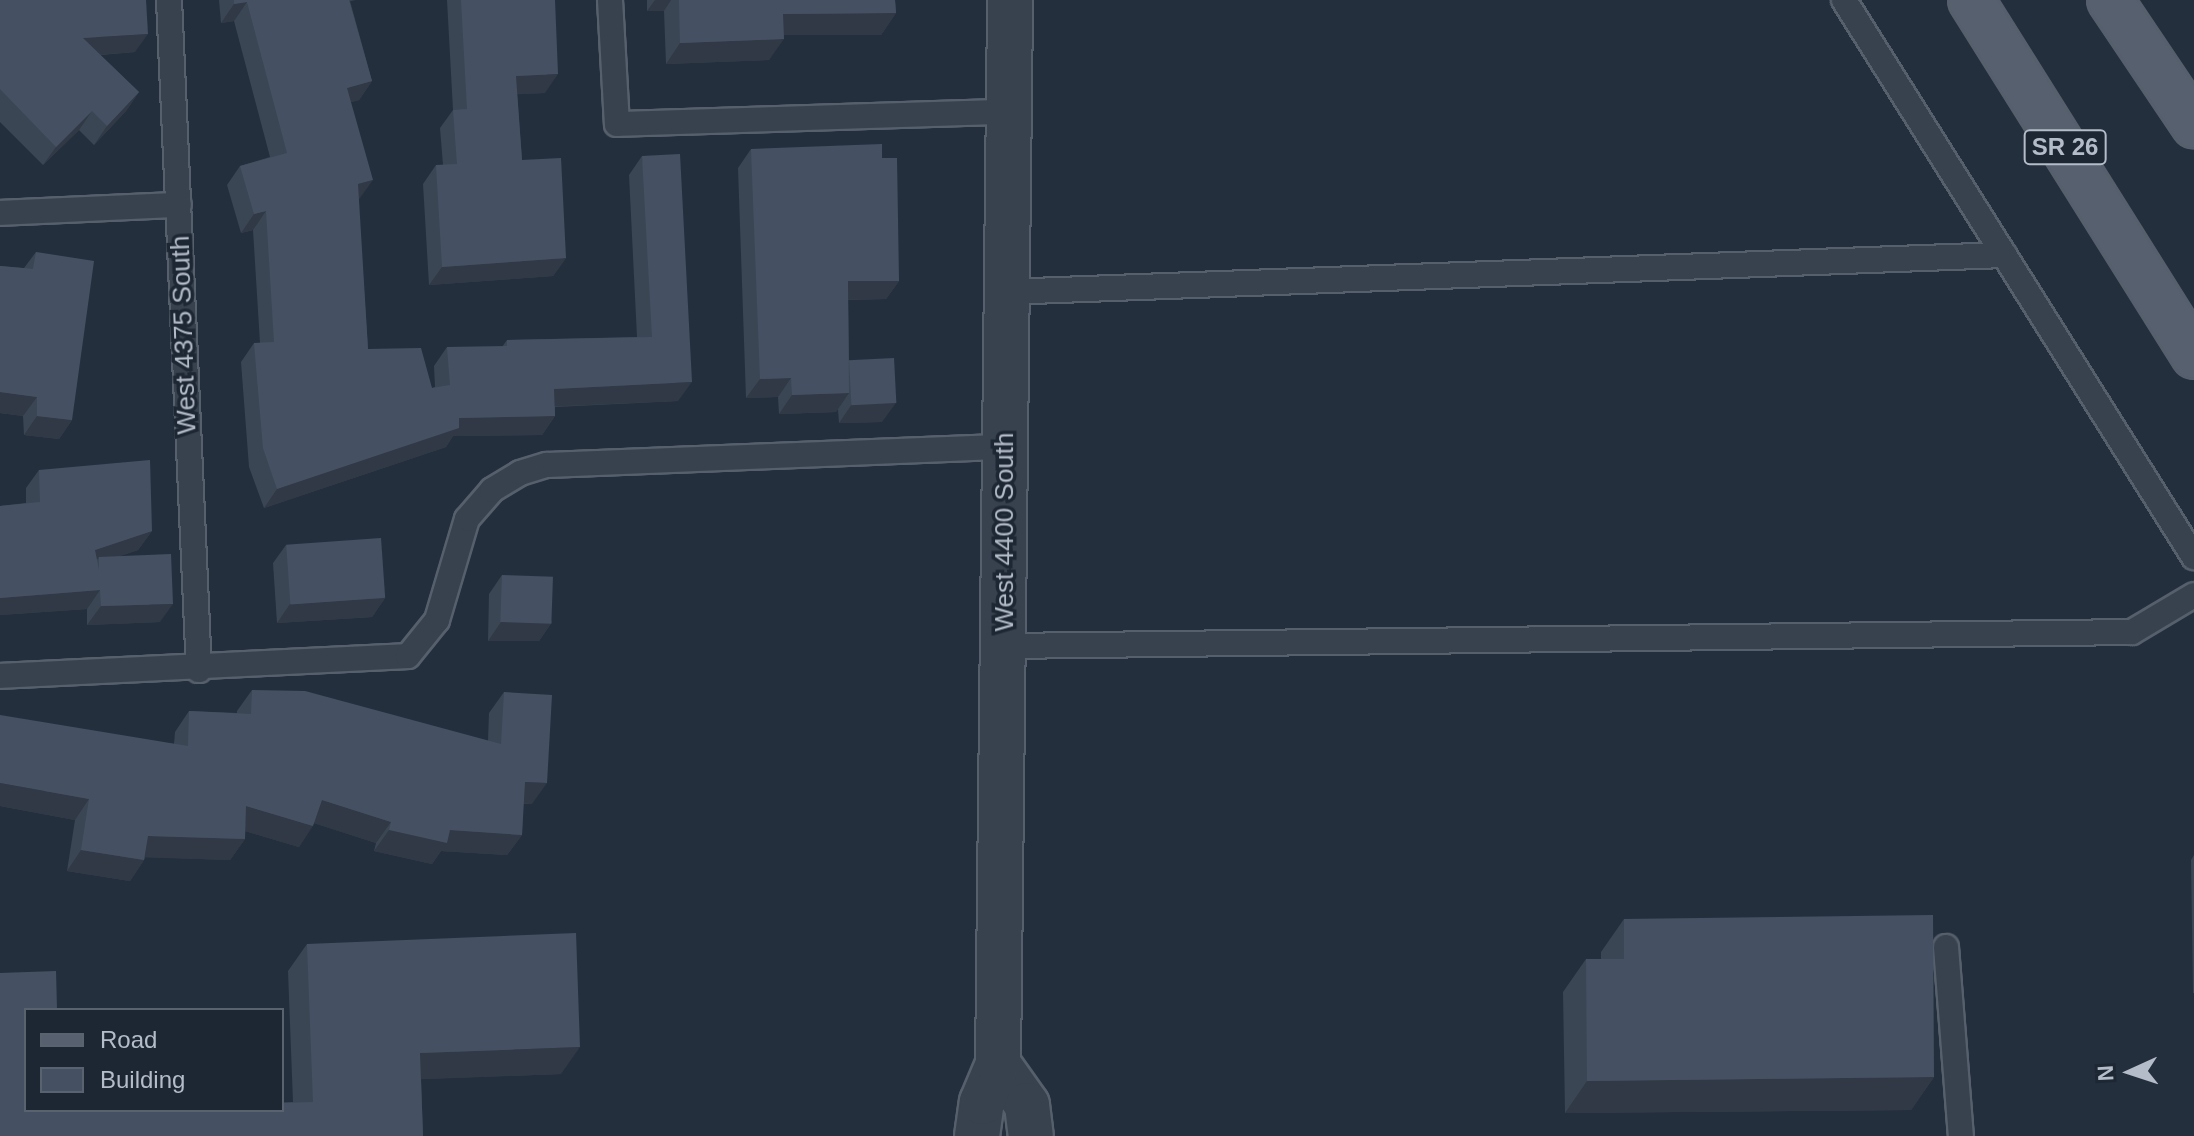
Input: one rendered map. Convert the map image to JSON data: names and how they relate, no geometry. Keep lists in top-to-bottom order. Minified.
{"streets":{"main road":["SR 26"],"street":["West 4400 South"],"lane":["West 4375 South"]},"legend":["Road","Building"],"north":"left"}
